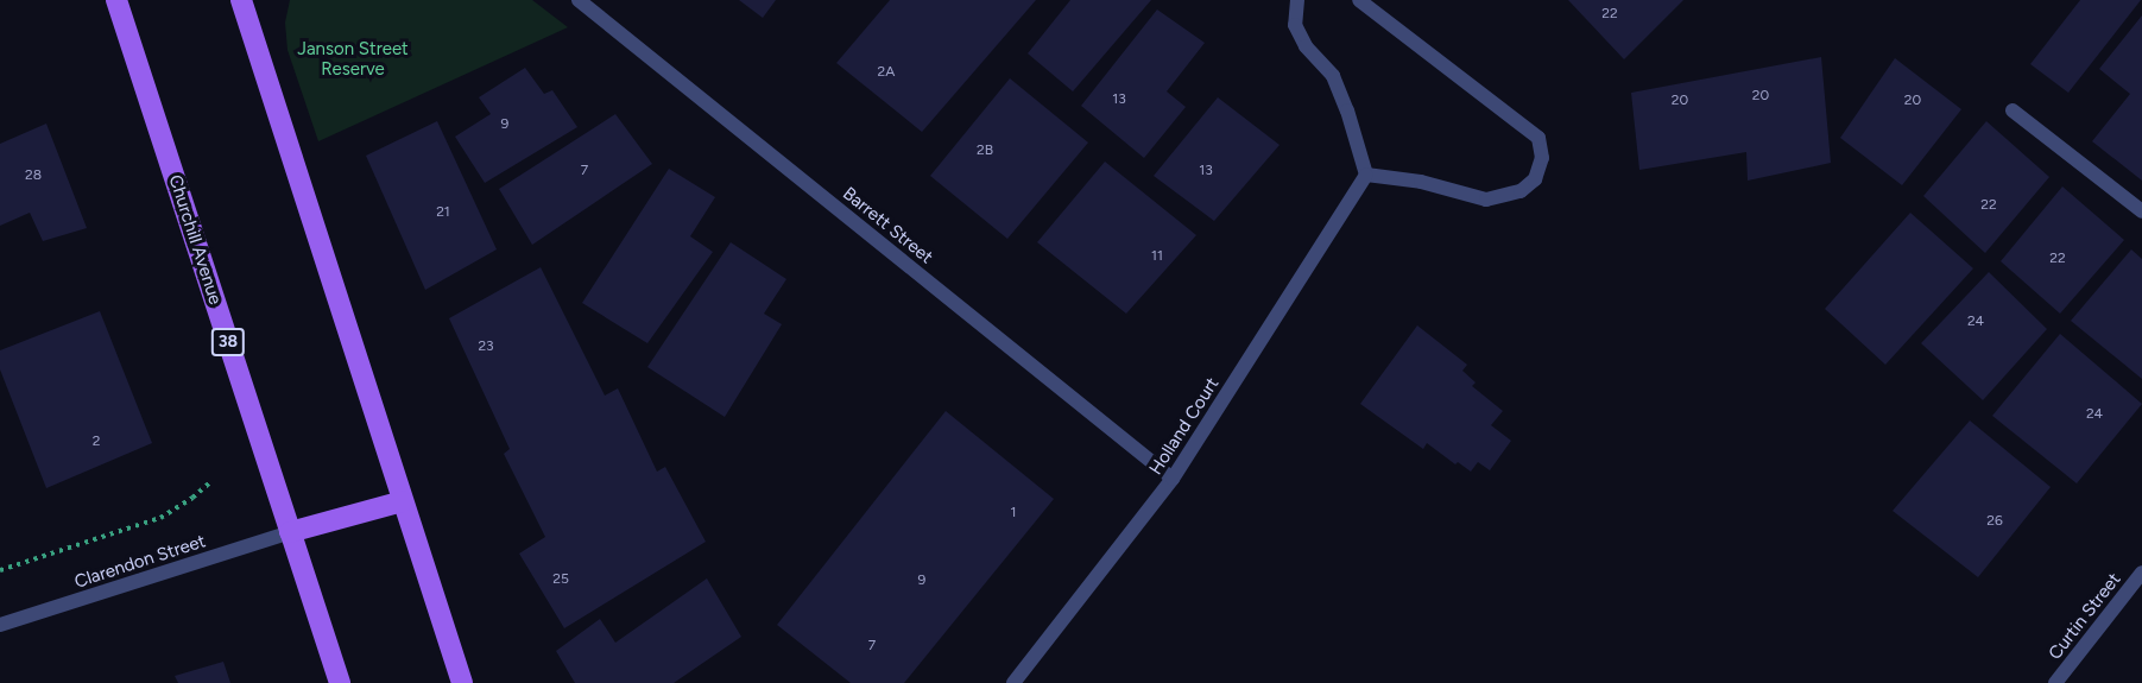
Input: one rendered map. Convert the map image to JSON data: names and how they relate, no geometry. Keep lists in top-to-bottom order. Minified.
{"streets":{"main road":["Churchill Avenue","38"],"street":["Barrett Street","Holland Court","Clarendon Street","Curtin Street"]},"crossings":[["Barrett Street","Holland Court"],["Churchill Avenue","Clarendon Street"]],"parks":["Janson Street Reserve"],"house_numbers":["22","2A","20","13","20","20","9","2B","7","13","28","22","21","11","22","24","23","24","2","1","26","25","9","7"]}
